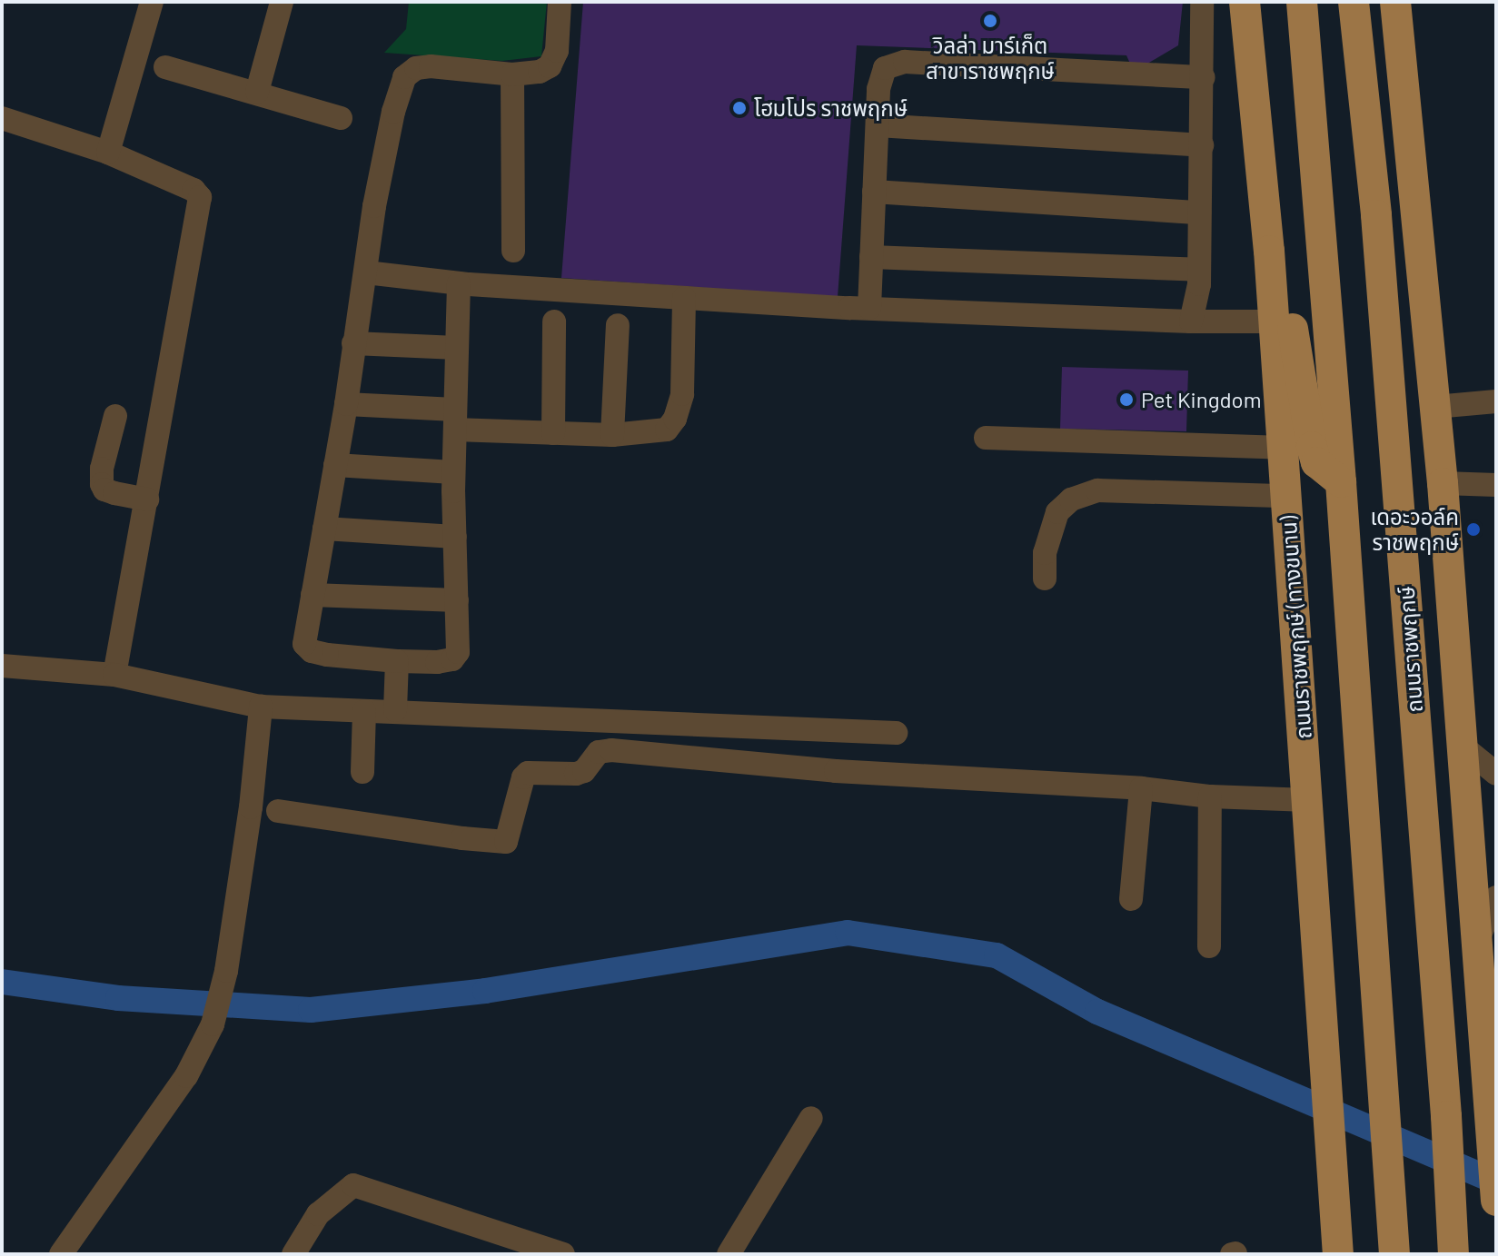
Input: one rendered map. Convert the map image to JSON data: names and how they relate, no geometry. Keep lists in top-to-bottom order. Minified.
{"streets":{"main road":["ถนนราชพฤกษ์ (ทางขนาน)","ถนนราชพฤกษ์"]},"places":["วิลล่า มาร์เก็ต สาขาราชพฤกษ์","โฮมโปร ราชพฤกษ์","Pet Kingdom","เดอะวอล์ค ราชพฤกษ์"]}
